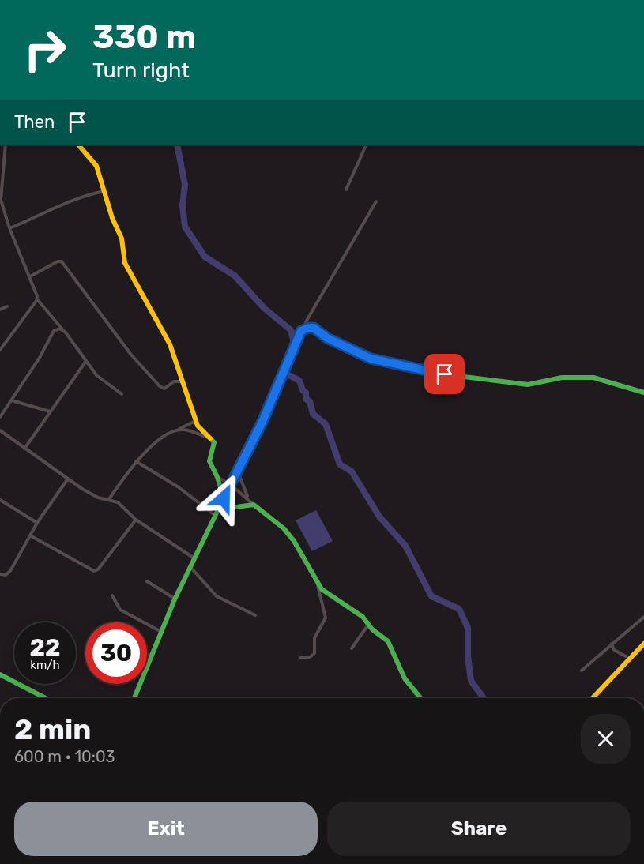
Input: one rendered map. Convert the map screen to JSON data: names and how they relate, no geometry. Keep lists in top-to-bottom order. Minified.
{"page":{"turn":["330 m","Turn right"],"then":"Then","speed":"22 km/h","limit":"30","heading":["2 min","600 m · 10:03"],"buttons":["Exit","Share"]}}
